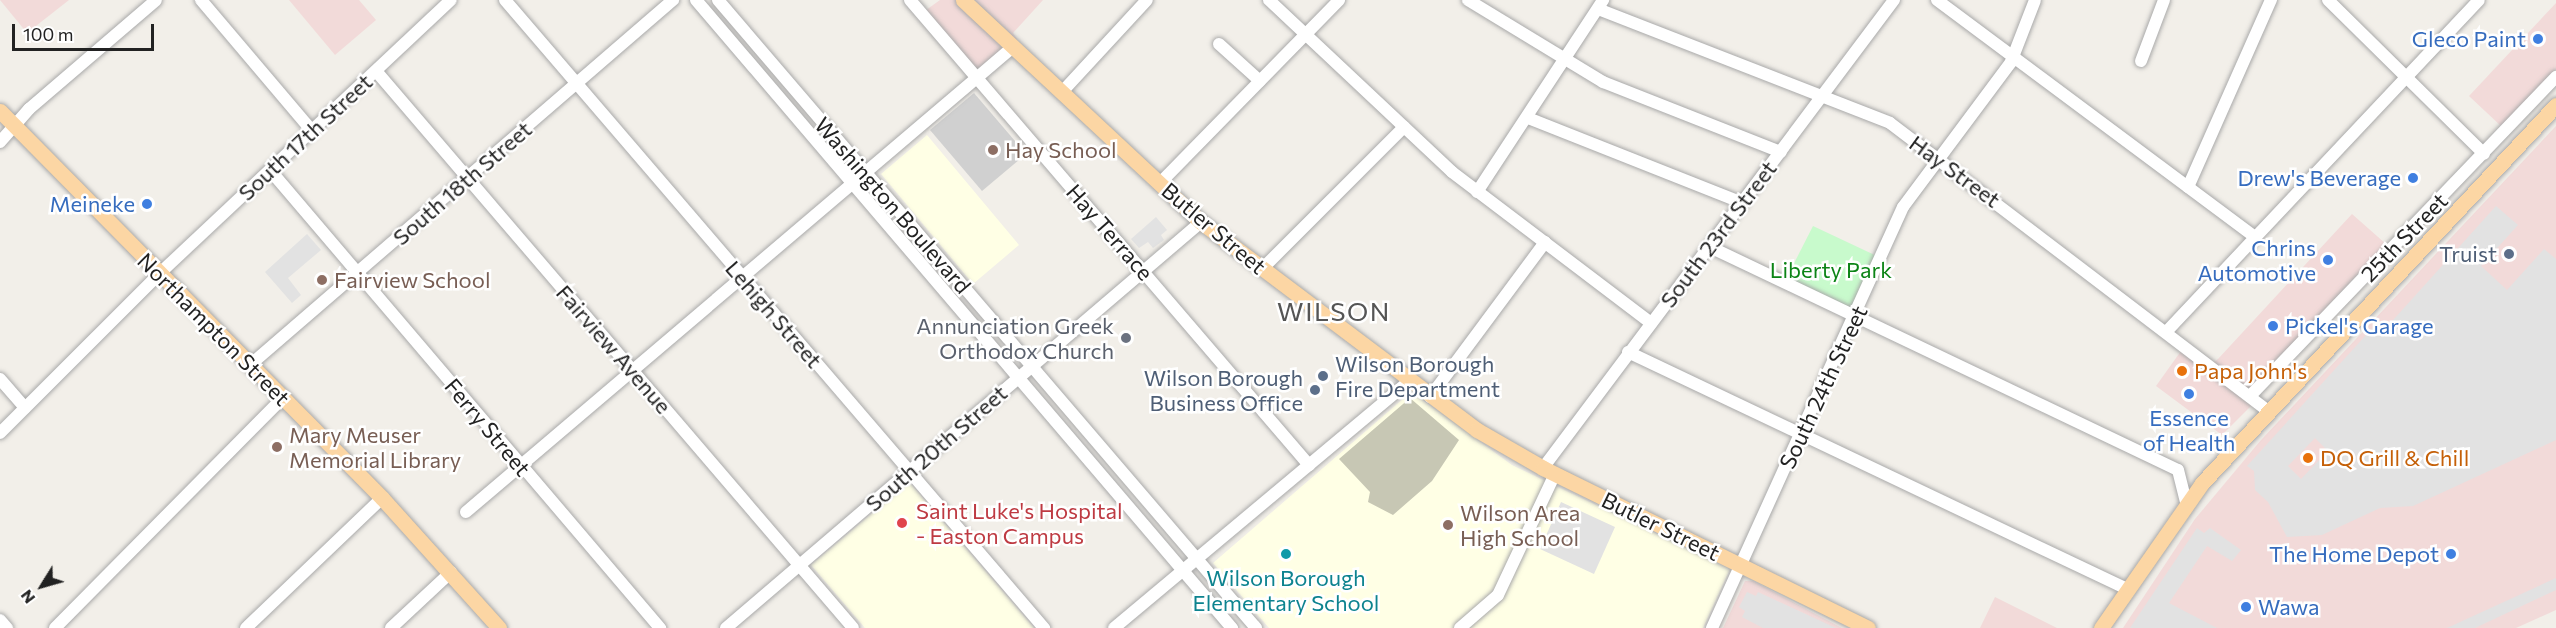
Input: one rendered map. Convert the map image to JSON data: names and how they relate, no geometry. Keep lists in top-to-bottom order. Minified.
{"streets":{"main road":["Butler Street","Northampton Street"],"street":["South 17th Street","Hay Street","South 18th Street","Washington Boulevard","Hay Terrace","South 23rd Street","25th Street","Lehigh Street","Fairview Avenue","South 24th Street","Ferry Street","South 20th Street"]},"crossings":[["South 17th Street","Northampton Street"],["South 17th Street","Fairview Avenue"],["South 17th Street","Ferry Street"],["Hay Street","South 23rd Street"],["Hay Street","25th Street"],["Hay Street","South 24th Street"],["South 18th Street","Lehigh Street"],["South 18th Street","Northampton Street"],["South 18th Street","Fairview Avenue"],["South 18th Street","Ferry Street"],["Washington Boulevard","South 20th Street"],["Butler Street","South 23rd Street"],["Butler Street","South 24th Street"],["Butler Street","South 20th Street"],["Hay Terrace","South 20th Street"],["Lehigh Street","South 20th Street"],["Fairview Avenue","South 20th Street"]],"districts":["WILSON"],"parks":["Liberty Park"],"places":["Gleco Paint","Hay School","Drew's Beverage","Meineke","Truist","Chrins Automotive","Fairview School","Pickel's Garage","Annunciation Greek Orthodox Church","Papa John's","Wilson Borough Fire Department","Wilson Borough Business Office","Essence of Health","Mary Meuser Memorial Library","DQ Grill & Chill","Saint Luke's Hospital - Easton Campus","Wilson Area High School","Wilson Borough Elementary School","The Home Depot","Wawa"],"scale_bar":"100 m","north":"bottom left"}
